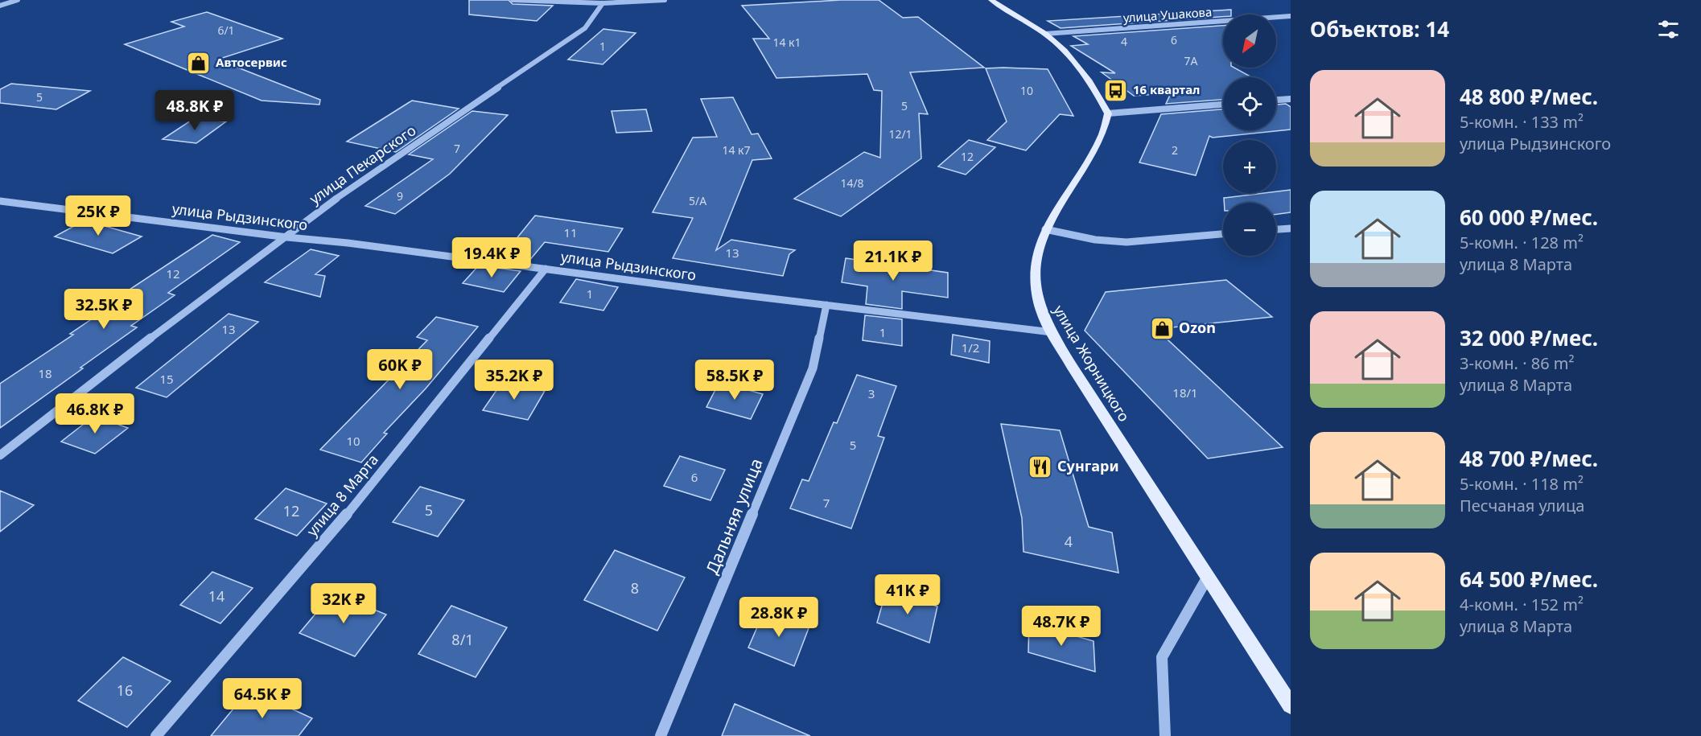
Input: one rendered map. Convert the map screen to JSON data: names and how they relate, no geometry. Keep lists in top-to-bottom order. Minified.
{"streets":{"main road":["улица Жорницкого"],"street":["улица Ушакова","улица Пекарского","улица Рыдзинского","улица 8 Марта","Дальняя улица"]},"crossings":[["улица Пекарского","улица Рыдзинского"],["улица Рыдзинского","улица Жорницкого"],["улица Рыдзинского","улица 8 Марта"],["улица Рыдзинского","Дальняя улица"]],"places":{"shop":["Автосервис","Ozon"],"bus stop":["16 квартал"],"restaurant":["Сунгари"]},"house_numbers":["6/1","6","4","14 к1","1","7А","10","5","5","12/1","7","14 к7","2","12","14/8","9","5/А","11","13","12","1","13","1","1/2","18","15","18/1","3","10","5","6","7","5","12","4","8","14","8/1","16"],"north":"bottom left","page":{"heading":"Объектов: 14","map_buttons":["+","−"],"list":[{"name":"48 800 ₽/мес.","note":"5-комн. · 133 m² · улица Рыдзинского"},{"name":"60 000 ₽/мес.","note":"5-комн. · 128 m² · улица 8 Марта"},{"name":"32 000 ₽/мес.","note":"3-комн. · 86 m² · улица 8 Марта"},{"name":"48 700 ₽/мес.","note":"5-комн. · 118 m² · Песчаная улица"},{"name":"64 500 ₽/мес.","note":"4-комн. · 152 m² · улица 8 Марта"}],"price":["48.8K ₽","25K ₽","19.4K ₽","21.1K ₽","32.5K ₽","60K ₽","35.2K ₽","58.5K ₽","46.8K ₽","41K ₽","32K ₽","28.8K ₽","48.7K ₽","64.5K ₽"]}}
